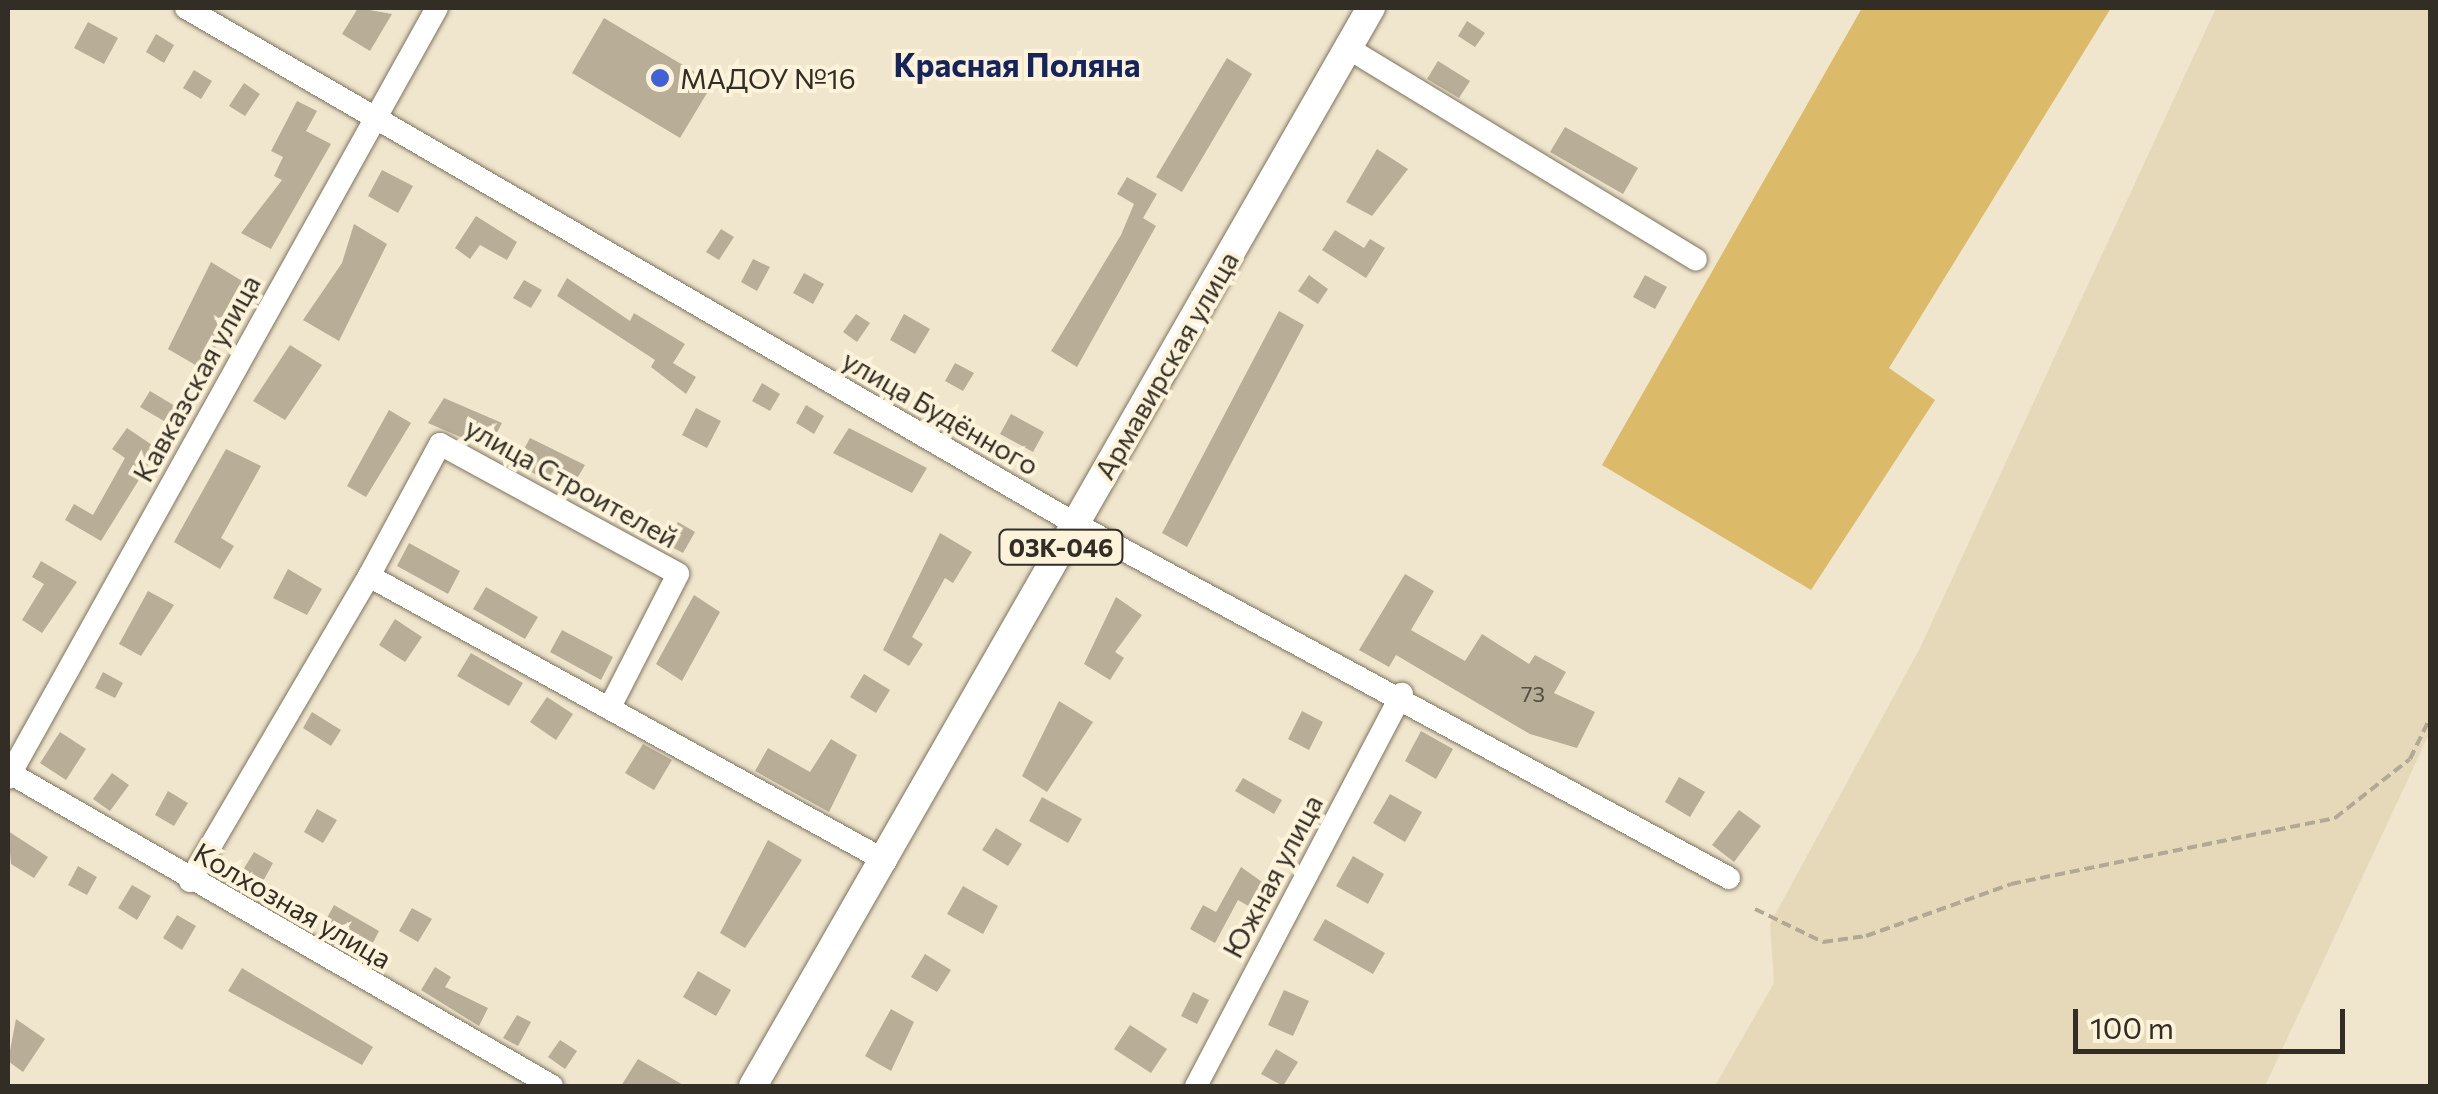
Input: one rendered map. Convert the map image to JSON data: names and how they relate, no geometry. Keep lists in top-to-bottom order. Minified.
{"streets":{"main road":["Армавирская улица","03К-046"],"street":["Кавказская улица","улица Будённого","улица Строителей","Южная улица","Колхозная улица"]},"crossings":[["Армавирская улица","улица Будённого"],["Кавказская улица","улица Будённого"],["Кавказская улица","Колхозная улица"],["улица Будённого","Южная улица"],["улица Строителей","Колхозная улица"]],"districts":["Красная Поляна"],"places":["МАДОУ №16"],"house_numbers":["73"],"scale_bar":"100 m"}
